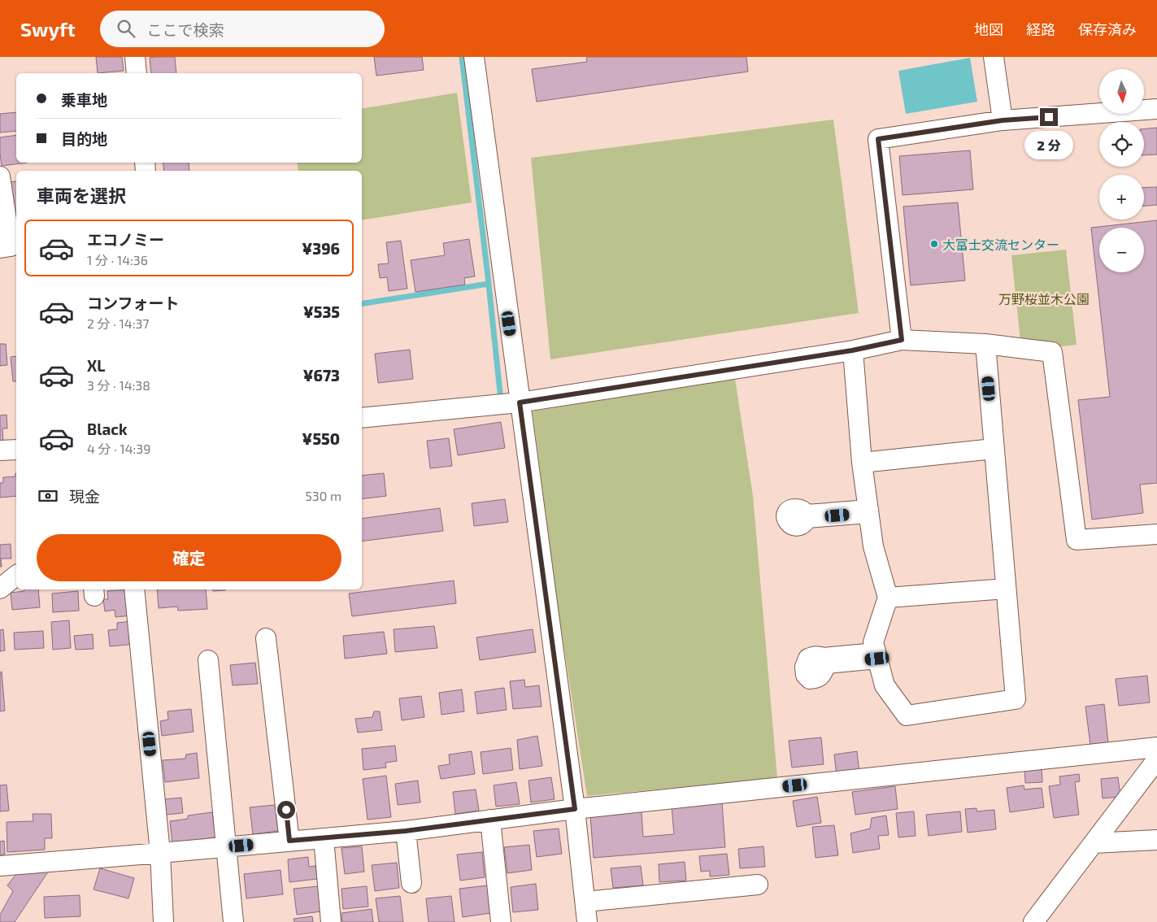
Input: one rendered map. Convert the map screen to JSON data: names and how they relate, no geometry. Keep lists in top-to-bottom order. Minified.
{"parks":["万野桜並木公園"],"places":["大富士交流センター"],"north":"bottom","page":{"header":"Swyft","search":"ここで検索","nav":["地図","経路","保存済み"],"map_buttons":["+","−"],"banner":["乗車地","目的地"],"bubble":"2 分","heading":"車両を選択","list":[{"name":"エコノミー","note":"1 分 · 14:36","value":"¥396"},{"name":"コンフォート","note":"2 分 · 14:37","value":"¥535"},{"name":"XL","note":"3 分 · 14:38","value":"¥673"},{"name":"Black","note":"4 分 · 14:39","value":"¥550"}],"pay":["現金","530 m"],"buttons":"確定"}}
